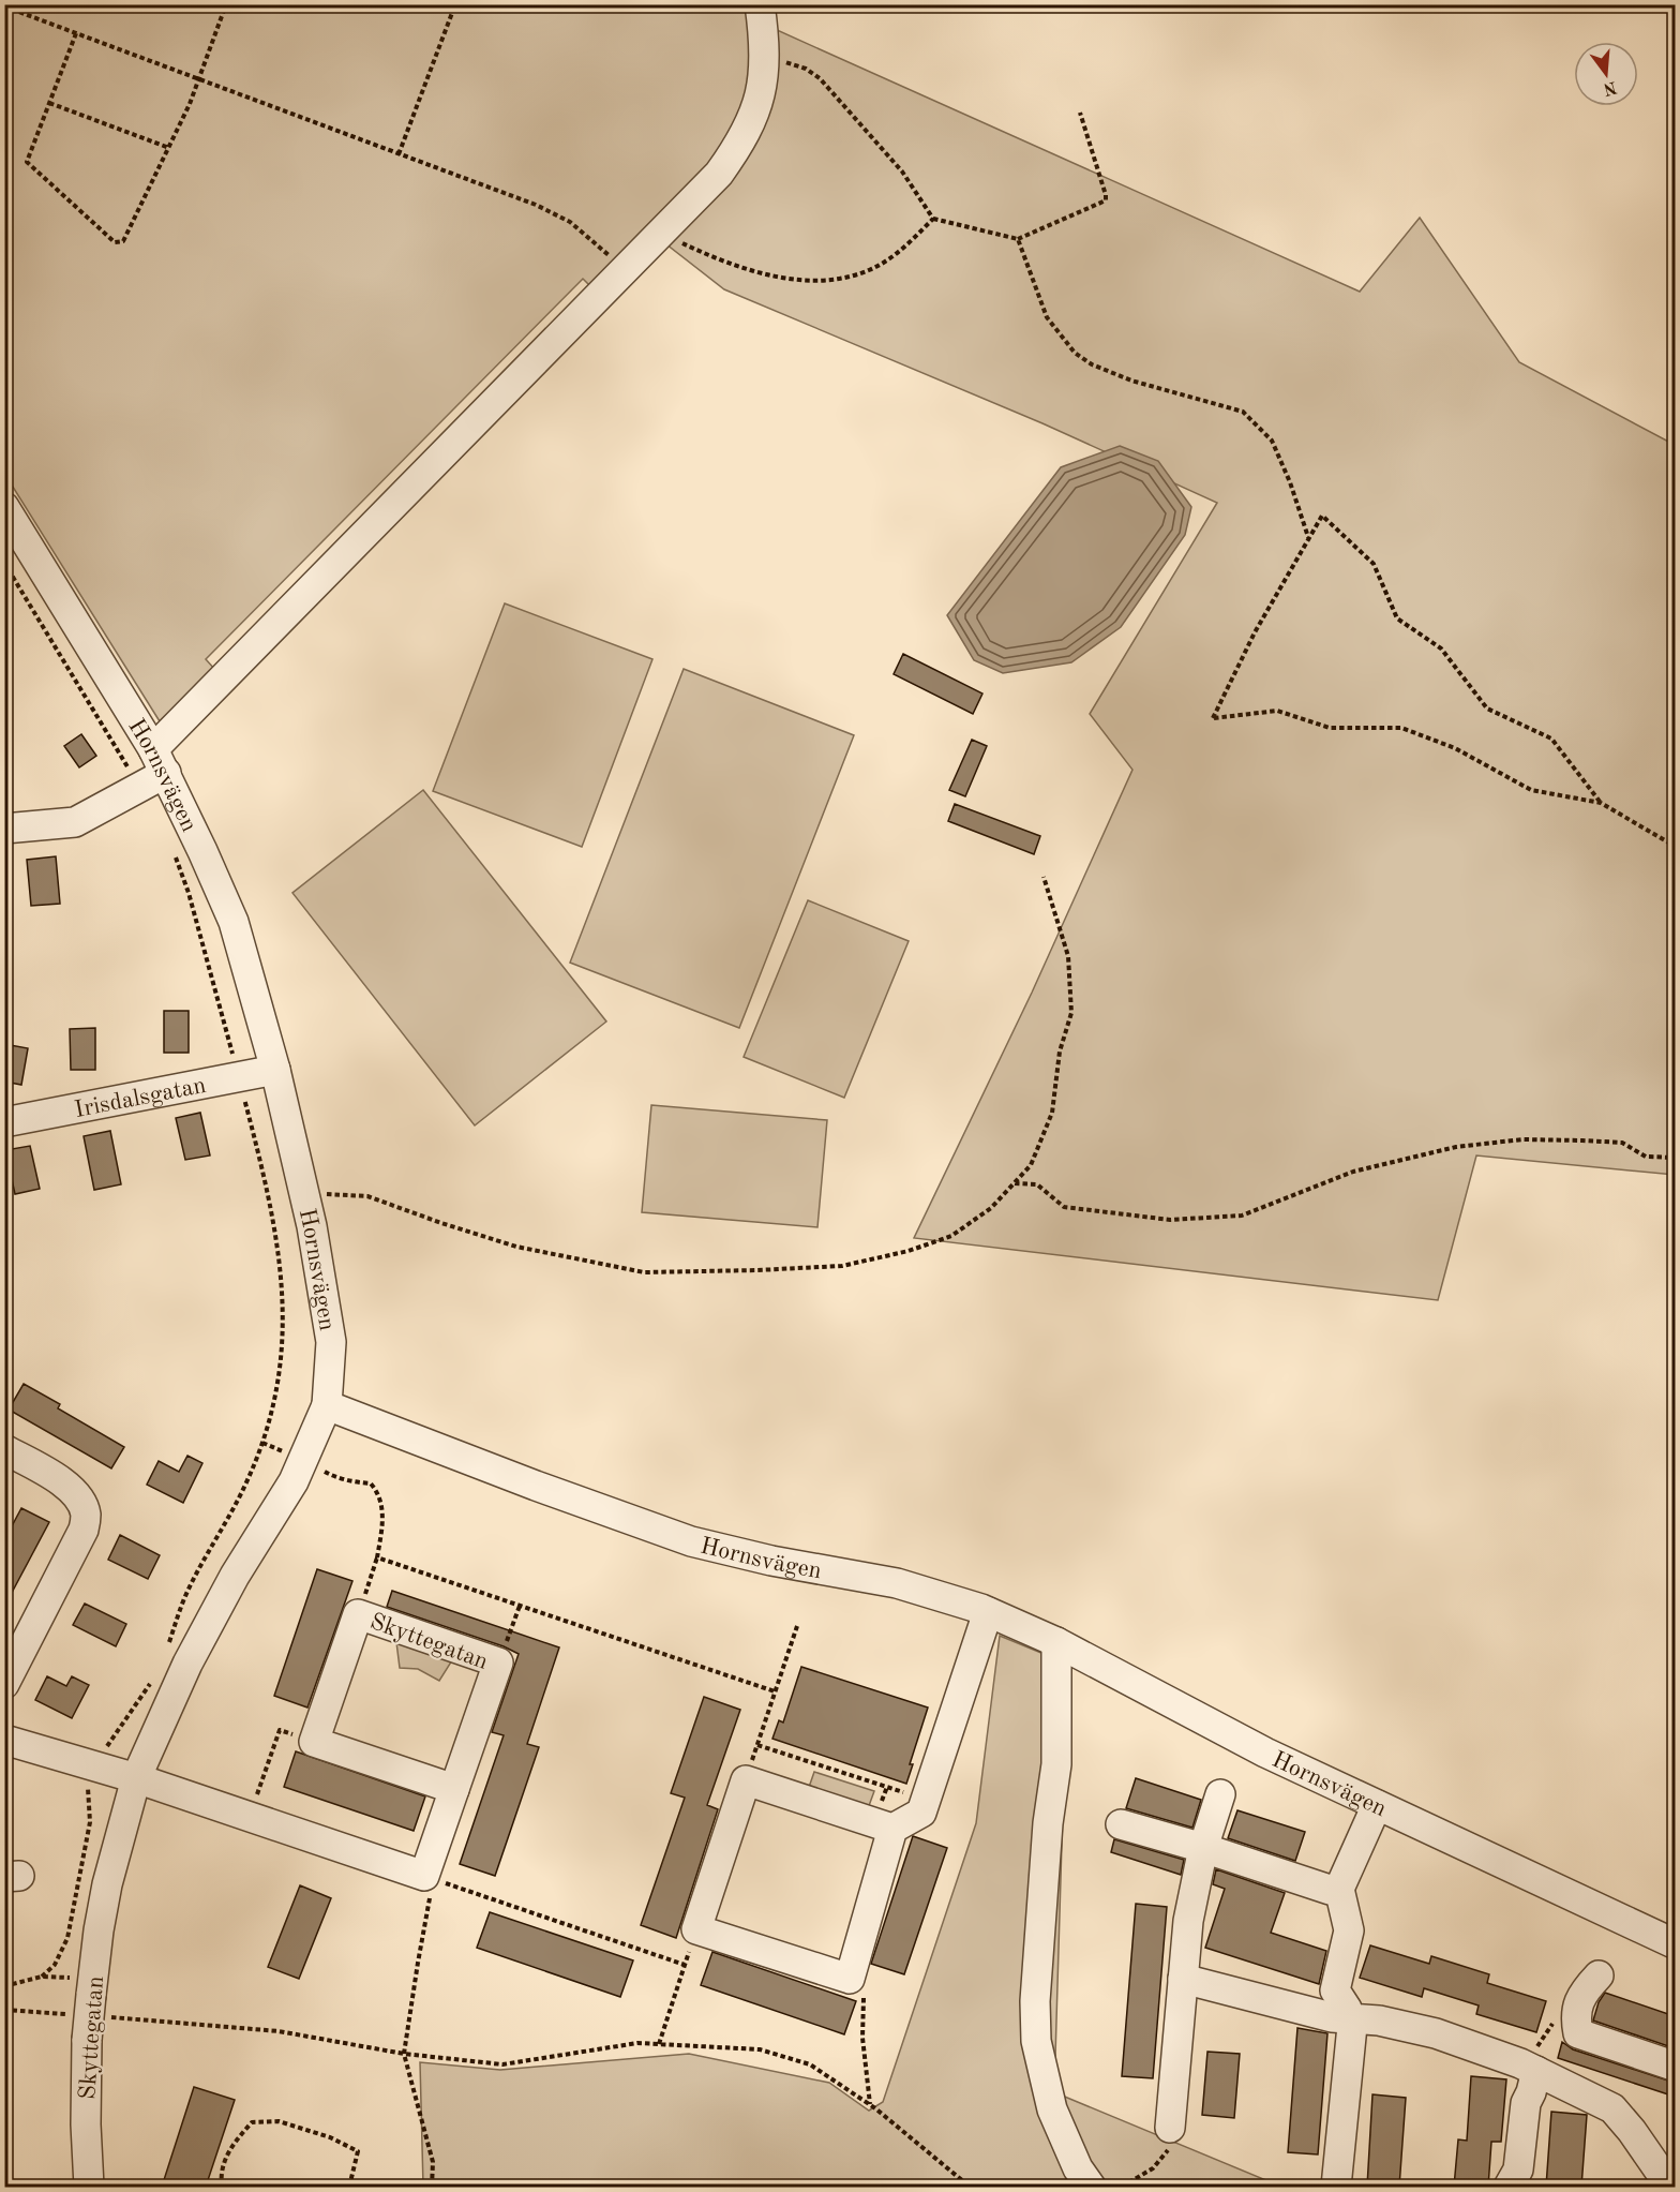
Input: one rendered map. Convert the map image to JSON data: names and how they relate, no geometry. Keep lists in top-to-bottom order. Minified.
{"streets":{"street":["Hornsvägen","Irisdalsgatan","Skyttegatan"]},"crossings":[["Hornsvägen","Irisdalsgatan"],["Hornsvägen","Skyttegatan"]],"north":"bottom"}
